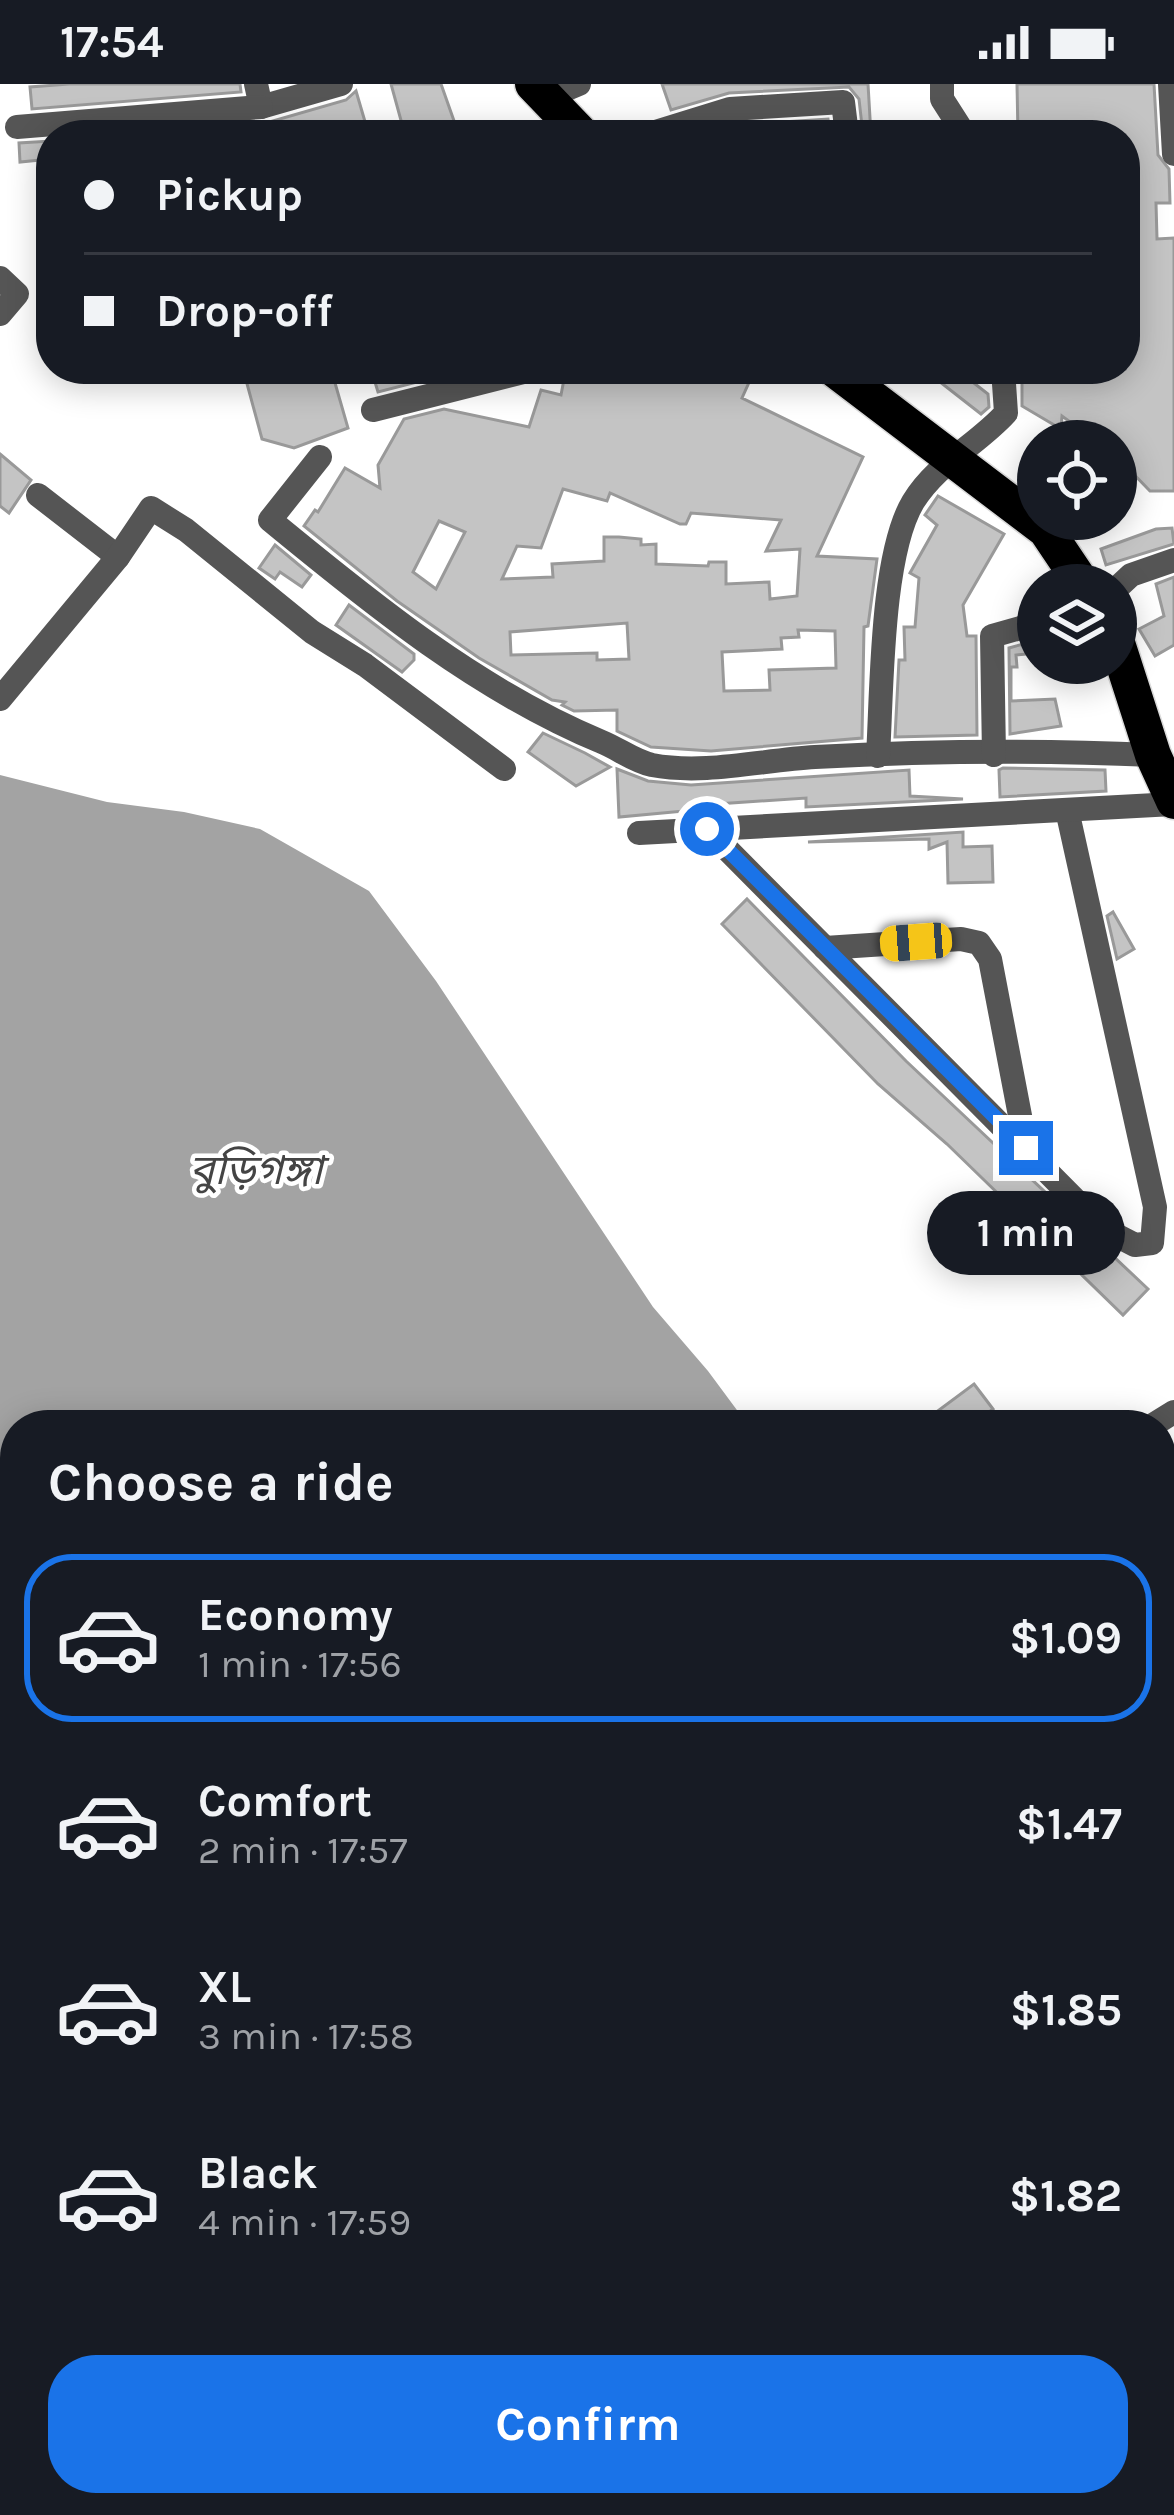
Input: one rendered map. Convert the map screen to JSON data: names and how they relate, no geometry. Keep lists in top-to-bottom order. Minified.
{"water":["বুড়িগঙ্গা"],"page":{"status":"17:54","banner":["Pickup","Drop-off"],"bubble":"1 min","heading":"Choose a ride","list":[{"name":"Economy","note":"1 min · 17:56","value":"$1.09"},{"name":"Comfort","note":"2 min · 17:57","value":"$1.47"},{"name":"XL","note":"3 min · 17:58","value":"$1.85"},{"name":"Black","note":"4 min · 17:59","value":"$1.82"}],"buttons":"Confirm"}}
